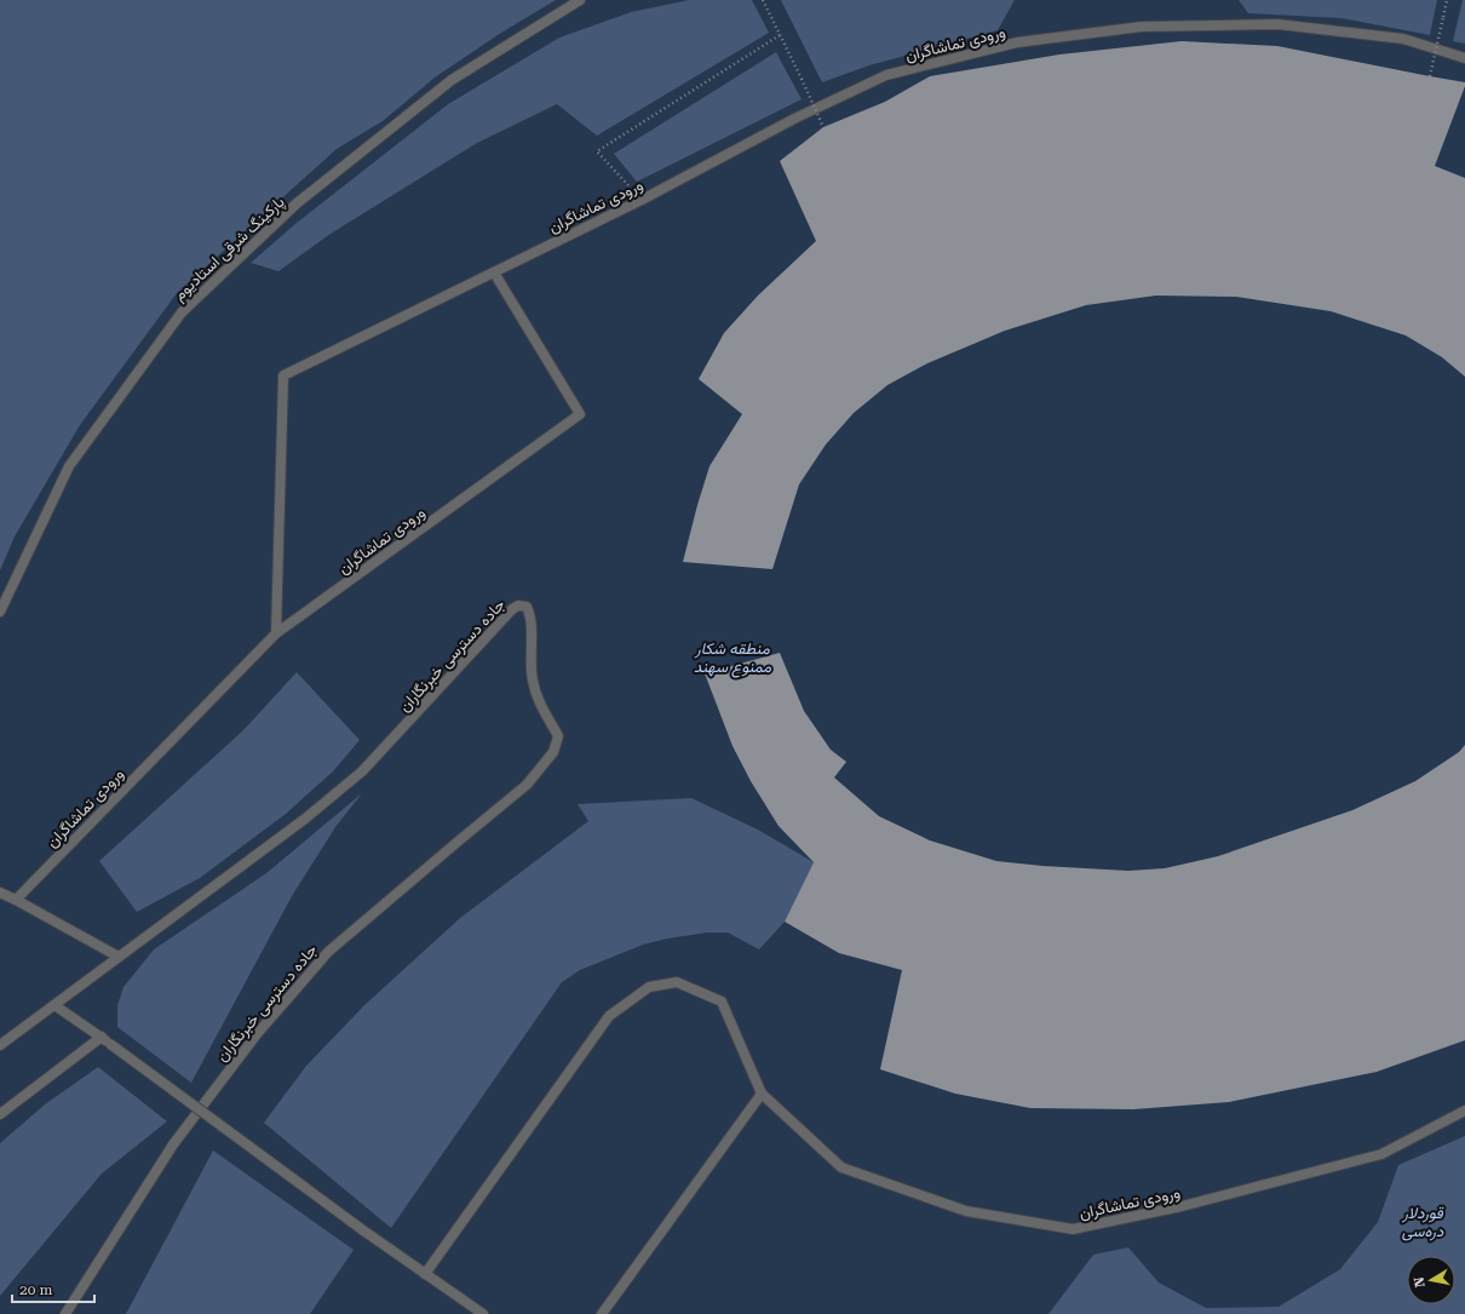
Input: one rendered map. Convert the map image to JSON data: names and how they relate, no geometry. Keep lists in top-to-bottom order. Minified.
{"streets":{"street":["ورودی تماشاگران","پارکینگ شرقی استادیوم","جاده دسترسی خبرنگاران"]},"parks":["منطقه شکار ممنوع سهند","قوردلار دره‌سی"],"scale_bar":"20 m","north":"left"}
